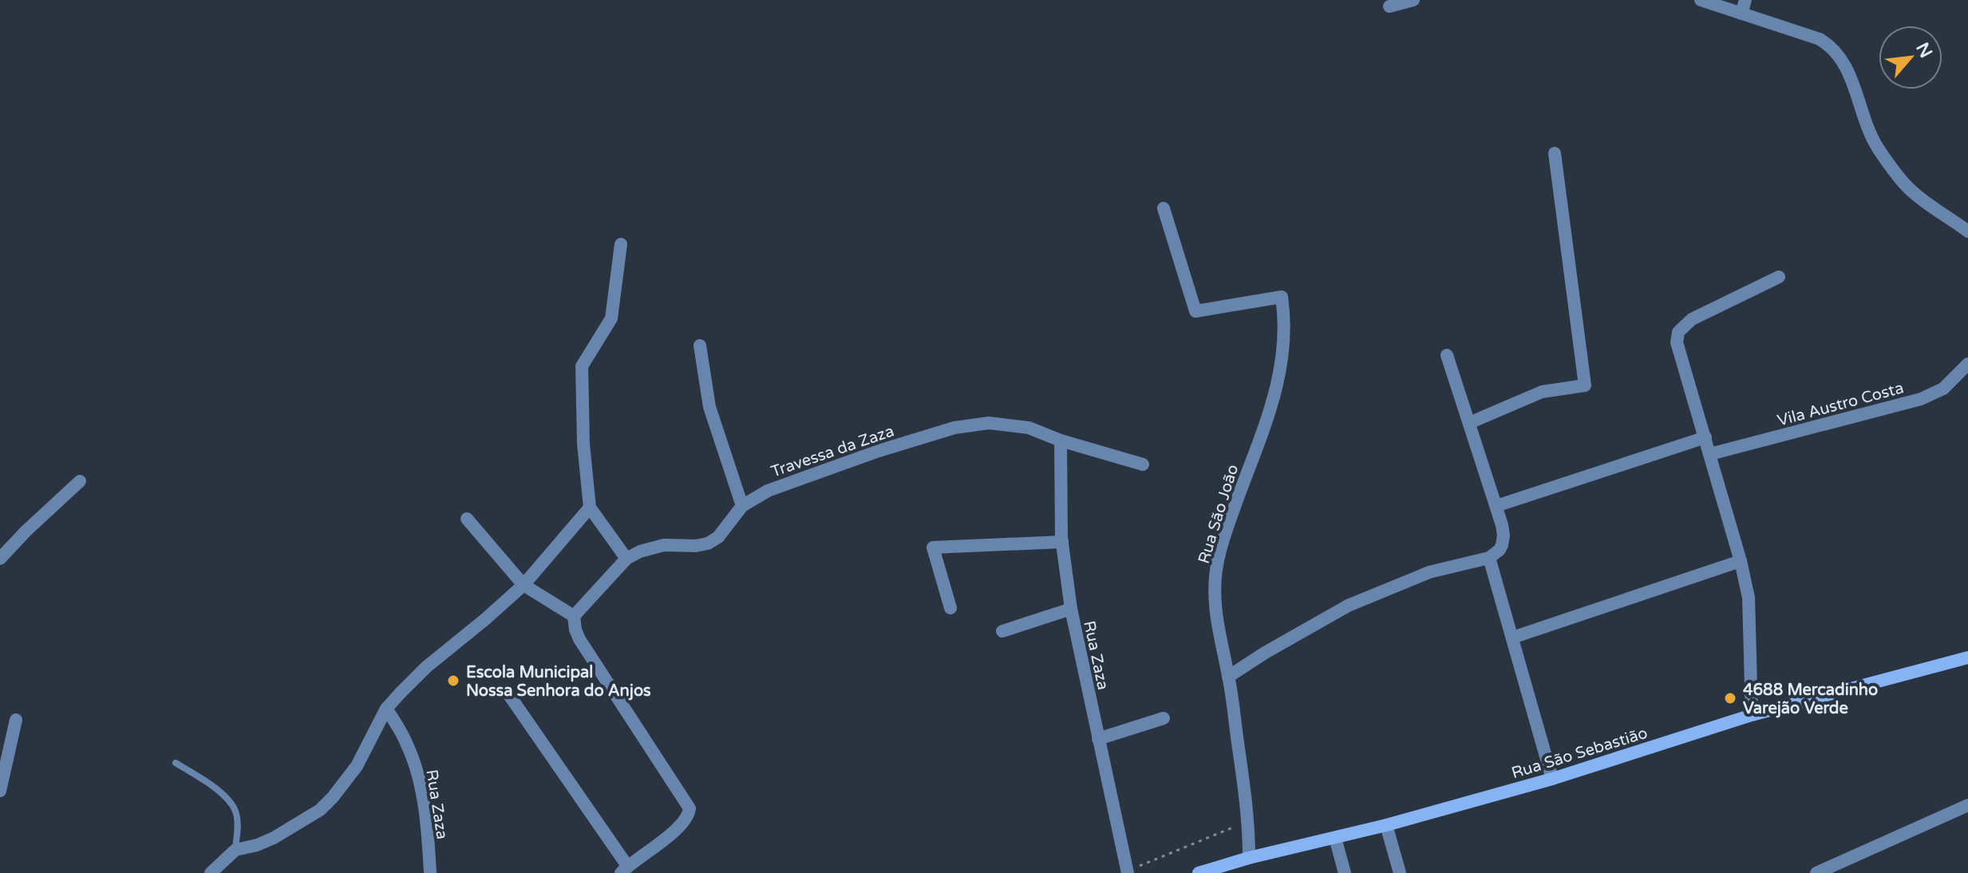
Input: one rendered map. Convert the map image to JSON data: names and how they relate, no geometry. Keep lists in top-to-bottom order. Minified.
{"streets":{"street":["Vila Austro Costa","Travessa da Zaza","Rua São João","Rua Zaza","Rua São Sebastião"]},"crossings":[["Travessa da Zaza","Rua Zaza"],["Rua São João","Rua São Sebastião"]],"places":["Escola Municipal Nossa Senhora do Anjos","4688 Mercadinho Varejão Verde"],"north":"top right"}
